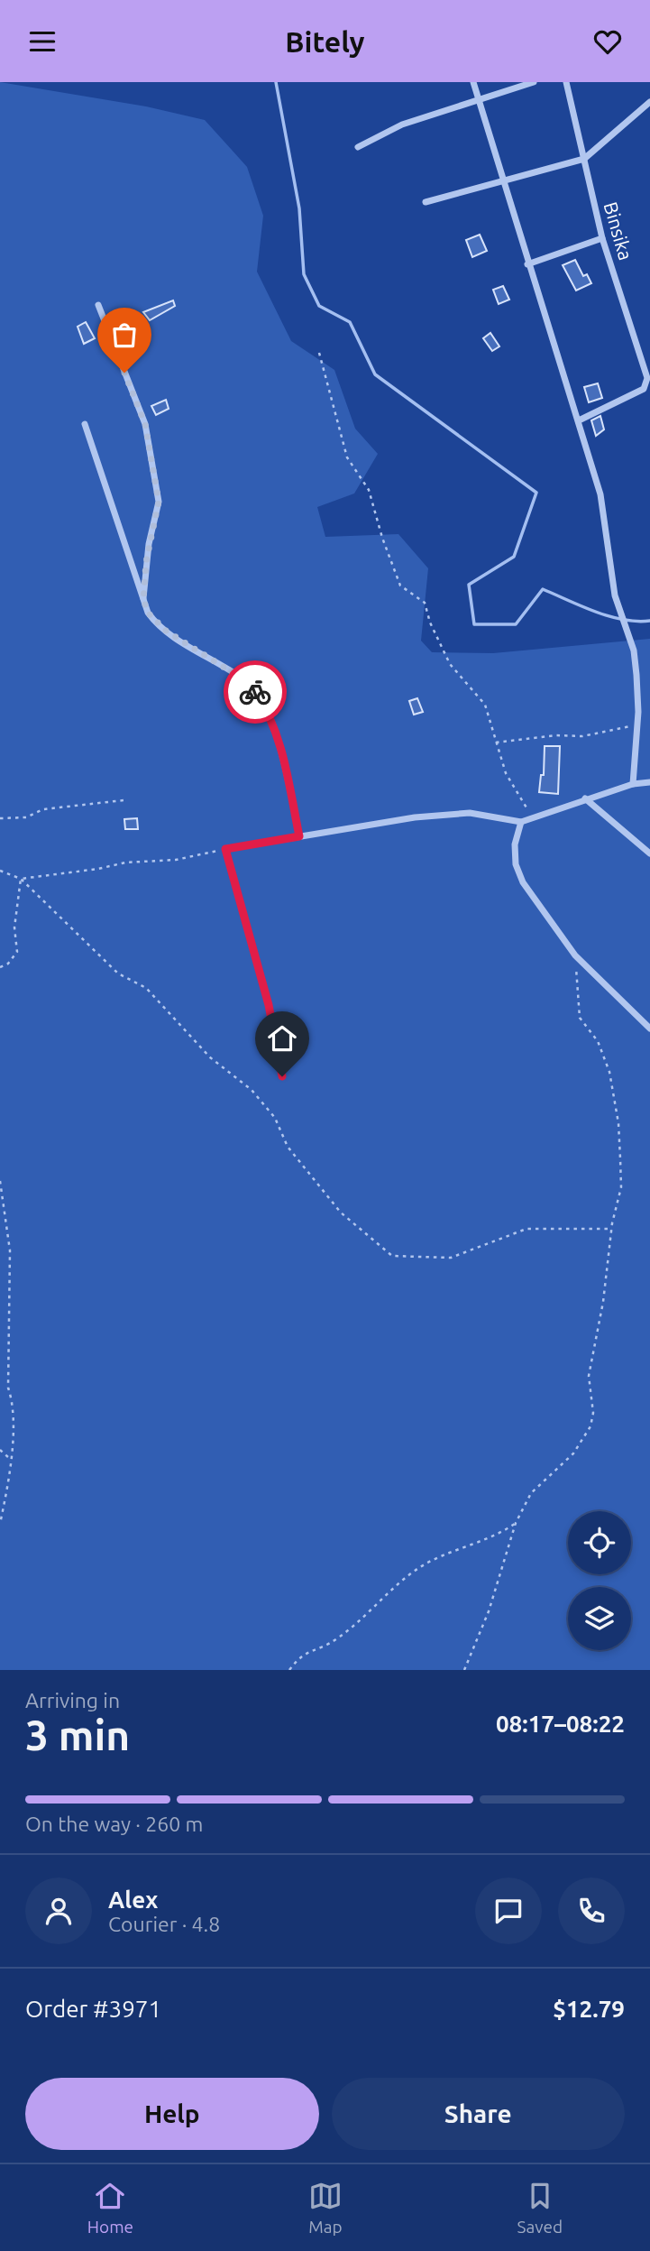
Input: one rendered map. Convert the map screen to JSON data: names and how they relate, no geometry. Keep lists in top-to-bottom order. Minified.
{"streets":{"street":["Binsika"]},"page":{"header":"Bitely","heading":["3 min","Arriving in","08:17–08:22"],"panel":["Alex","Courier · 4.8","Order #3971","$12.79"],"bar":"On the way · 260 m","buttons":["Help","Share"],"tabs":["Home","Map","Saved"]}}
